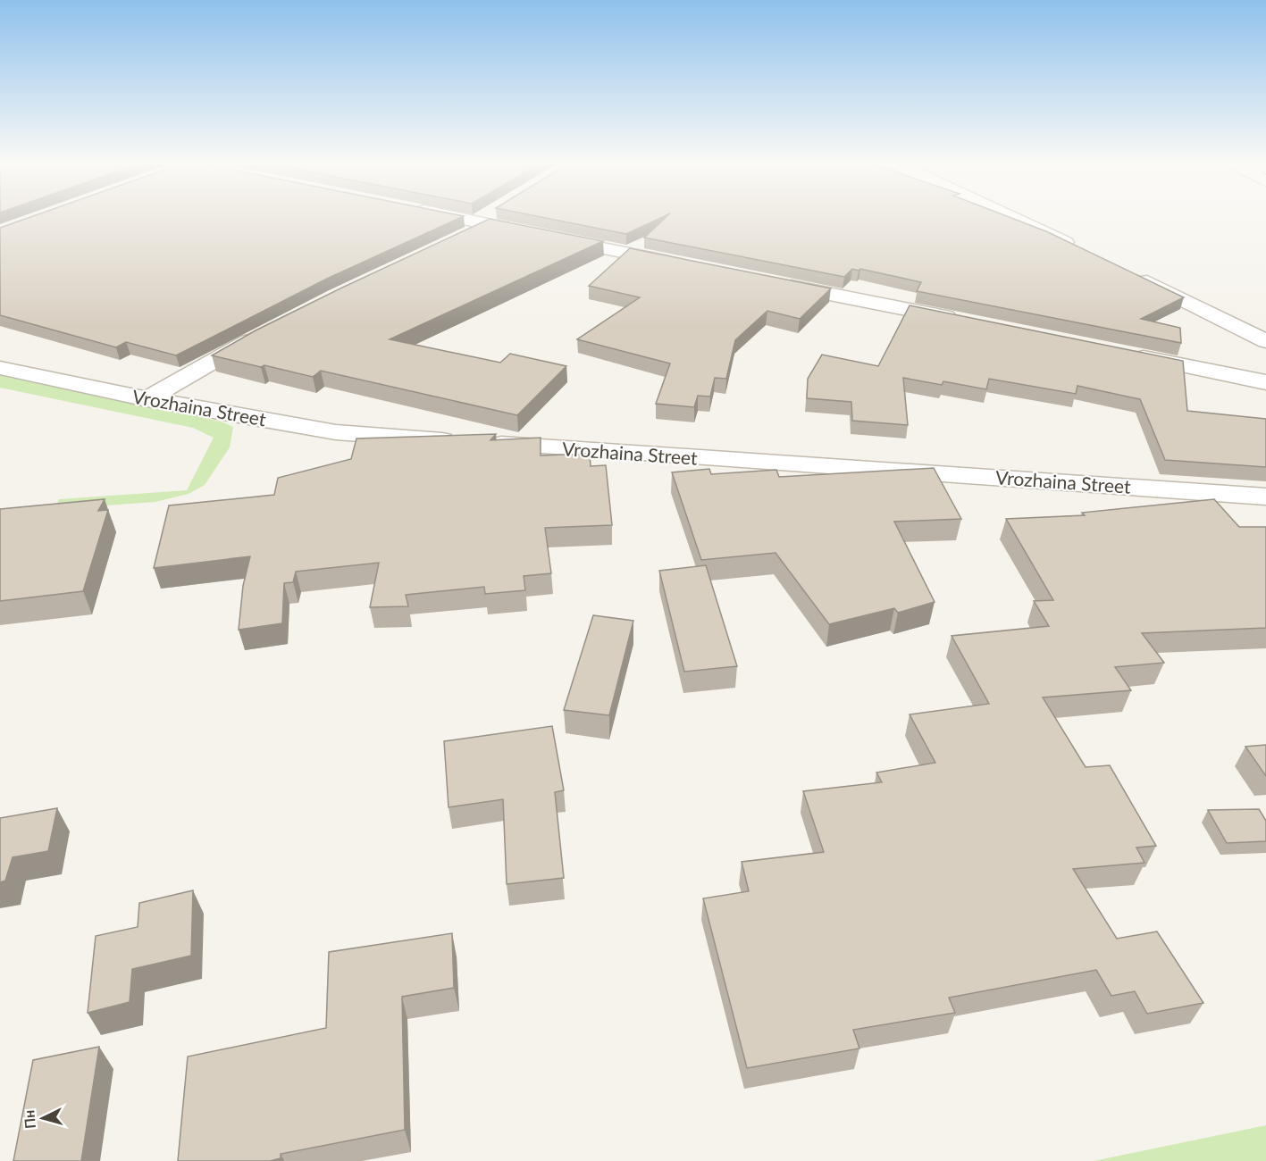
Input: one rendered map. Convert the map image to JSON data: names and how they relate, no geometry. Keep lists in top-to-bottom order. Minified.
{"streets":{"street":["Vrozhaina Street"]},"north":"left"}
